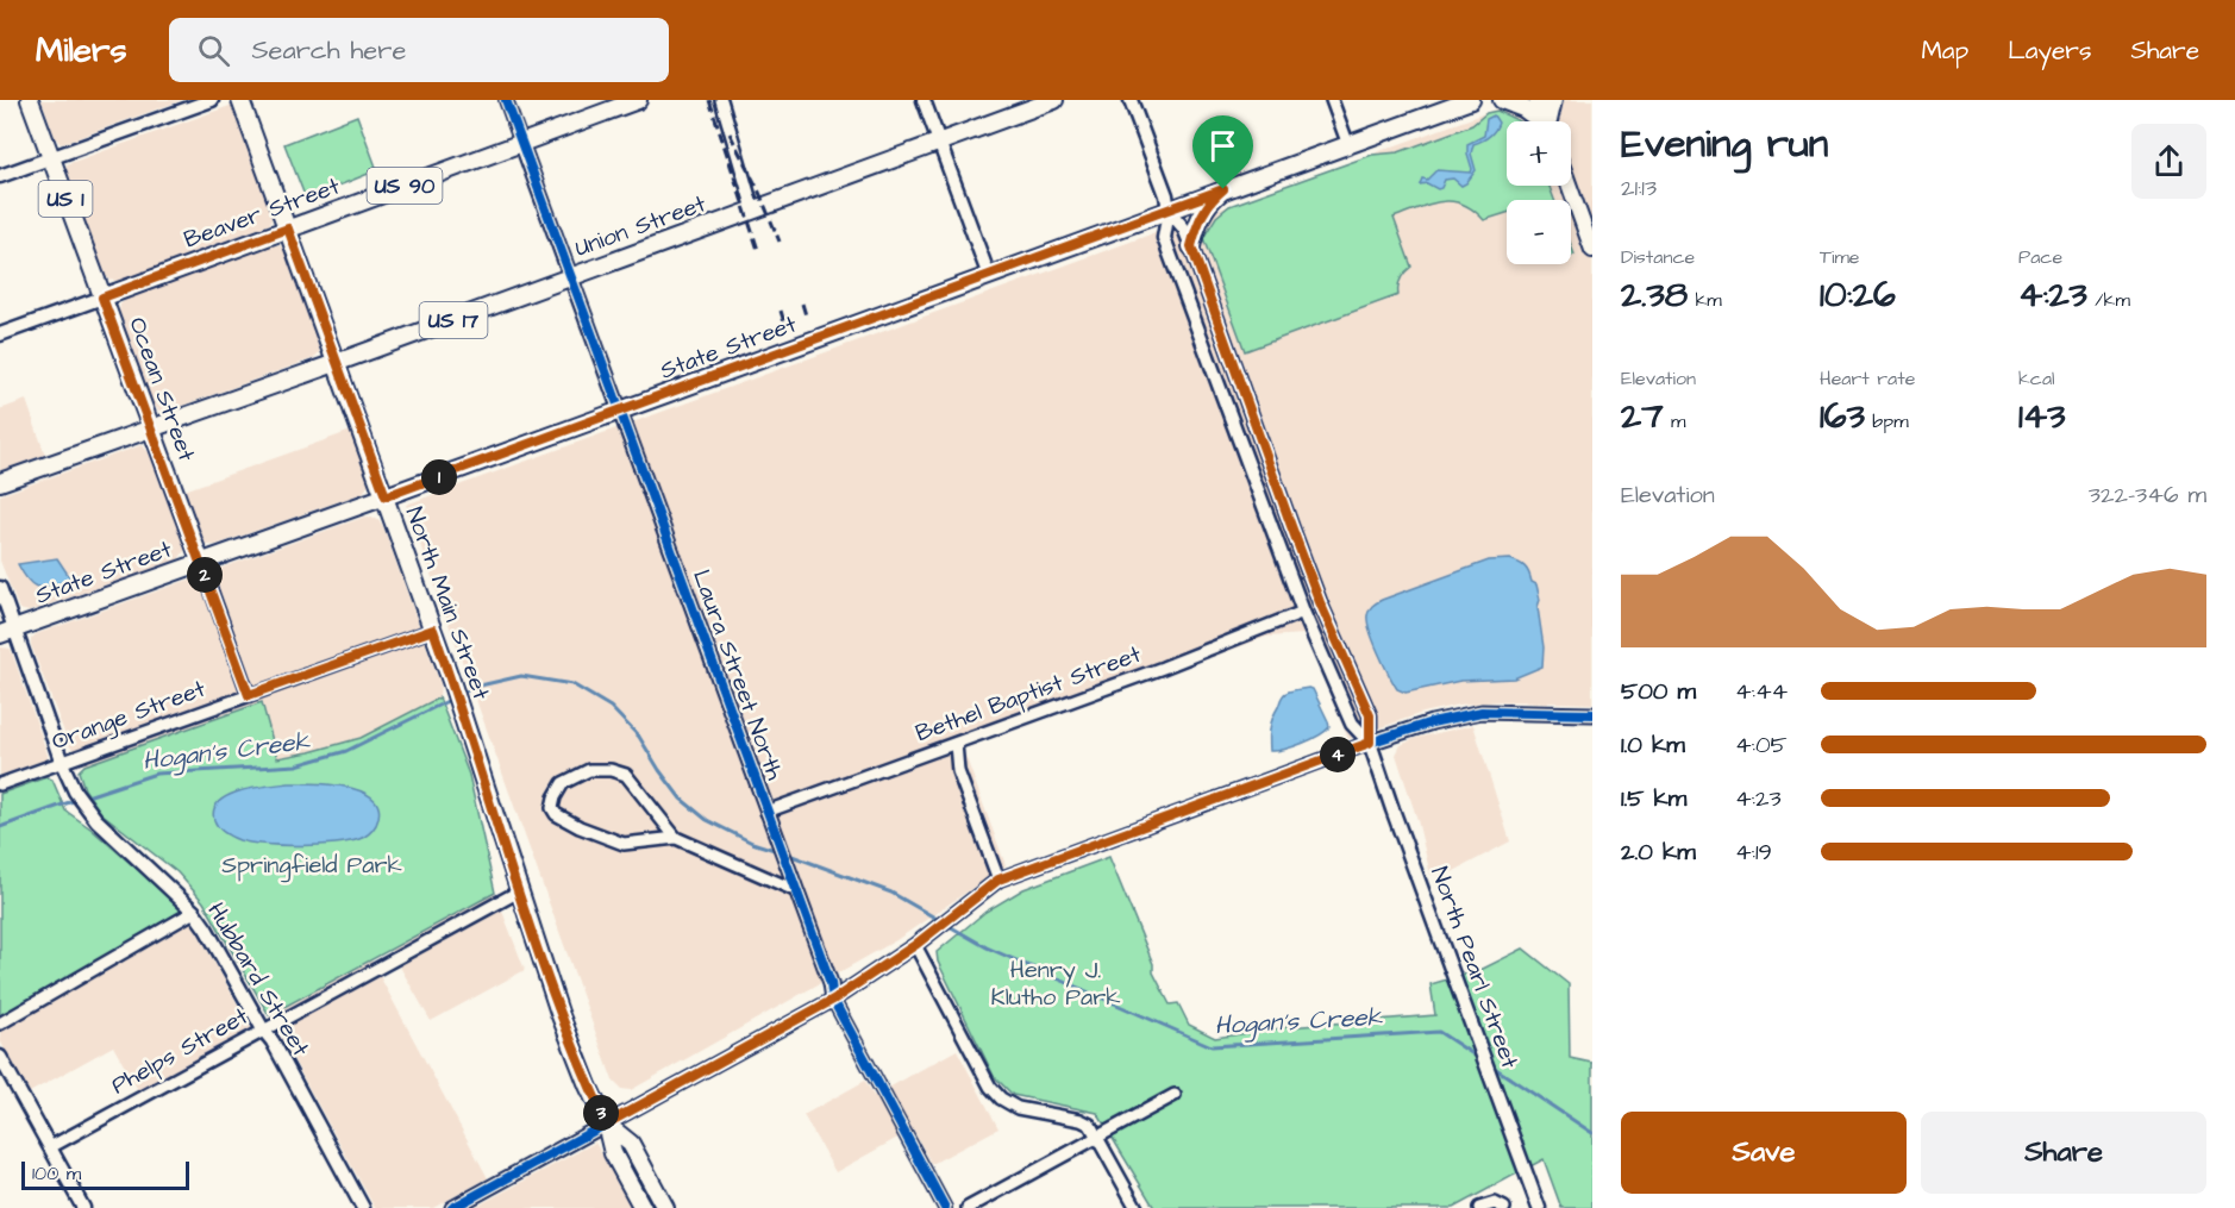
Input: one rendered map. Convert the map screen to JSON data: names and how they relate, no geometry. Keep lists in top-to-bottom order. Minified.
{"streets":{"main road":["US 90","US 1","Beaver Street","Union Street","US 17","State Street","Ocean Street","North Main Street"],"street":["Laura Street North","Bethel Baptist Street","Orange Street","North Pearl Street","Hubbard Street","Phelps Street"]},"crossings":[["Beaver Street","Ocean Street"],["Beaver Street","North Main Street"],["Beaver Street","Laura Street North"],["Union Street","Ocean Street"],["Union Street","North Main Street"],["Union Street","Laura Street North"],["State Street","Ocean Street"],["State Street","North Main Street"],["State Street","Laura Street North"],["State Street","North Pearl Street"],["State Street","Hubbard Street"],["Ocean Street","Orange Street"],["North Main Street","Orange Street"],["North Main Street","Phelps Street"],["Laura Street North","Bethel Baptist Street"],["Bethel Baptist Street","North Pearl Street"],["Orange Street","Hubbard Street"],["Hubbard Street","Phelps Street"]],"water":["Hogan's Creek"],"parks":["Springfield Park","Henry J. Klutho Park"],"scale_bar":"100 m","page":{"header":"Milers","search":"Search here","nav":["Map","Layers","Share"],"heading":["Evening run","21:13"],"map_buttons":["+","−"],"stats":[["Distance","2.38 km"],["Time","10:26"],["Pace","4:23 /km"],["Elevation","27 m"],["Heart rate","163 bpm"],["kcal","143"]],"pins":["1","2","4","3"],"chart":["Elevation","322–346 m"],"list":[{"name":"500 m","note":"4:44"},{"name":"1.0 km","note":"4:05"},{"name":"1.5 km","note":"4:23"},{"name":"2.0 km","note":"4:19"}],"buttons":["Save","Share"],"scale":"100 m"}}
